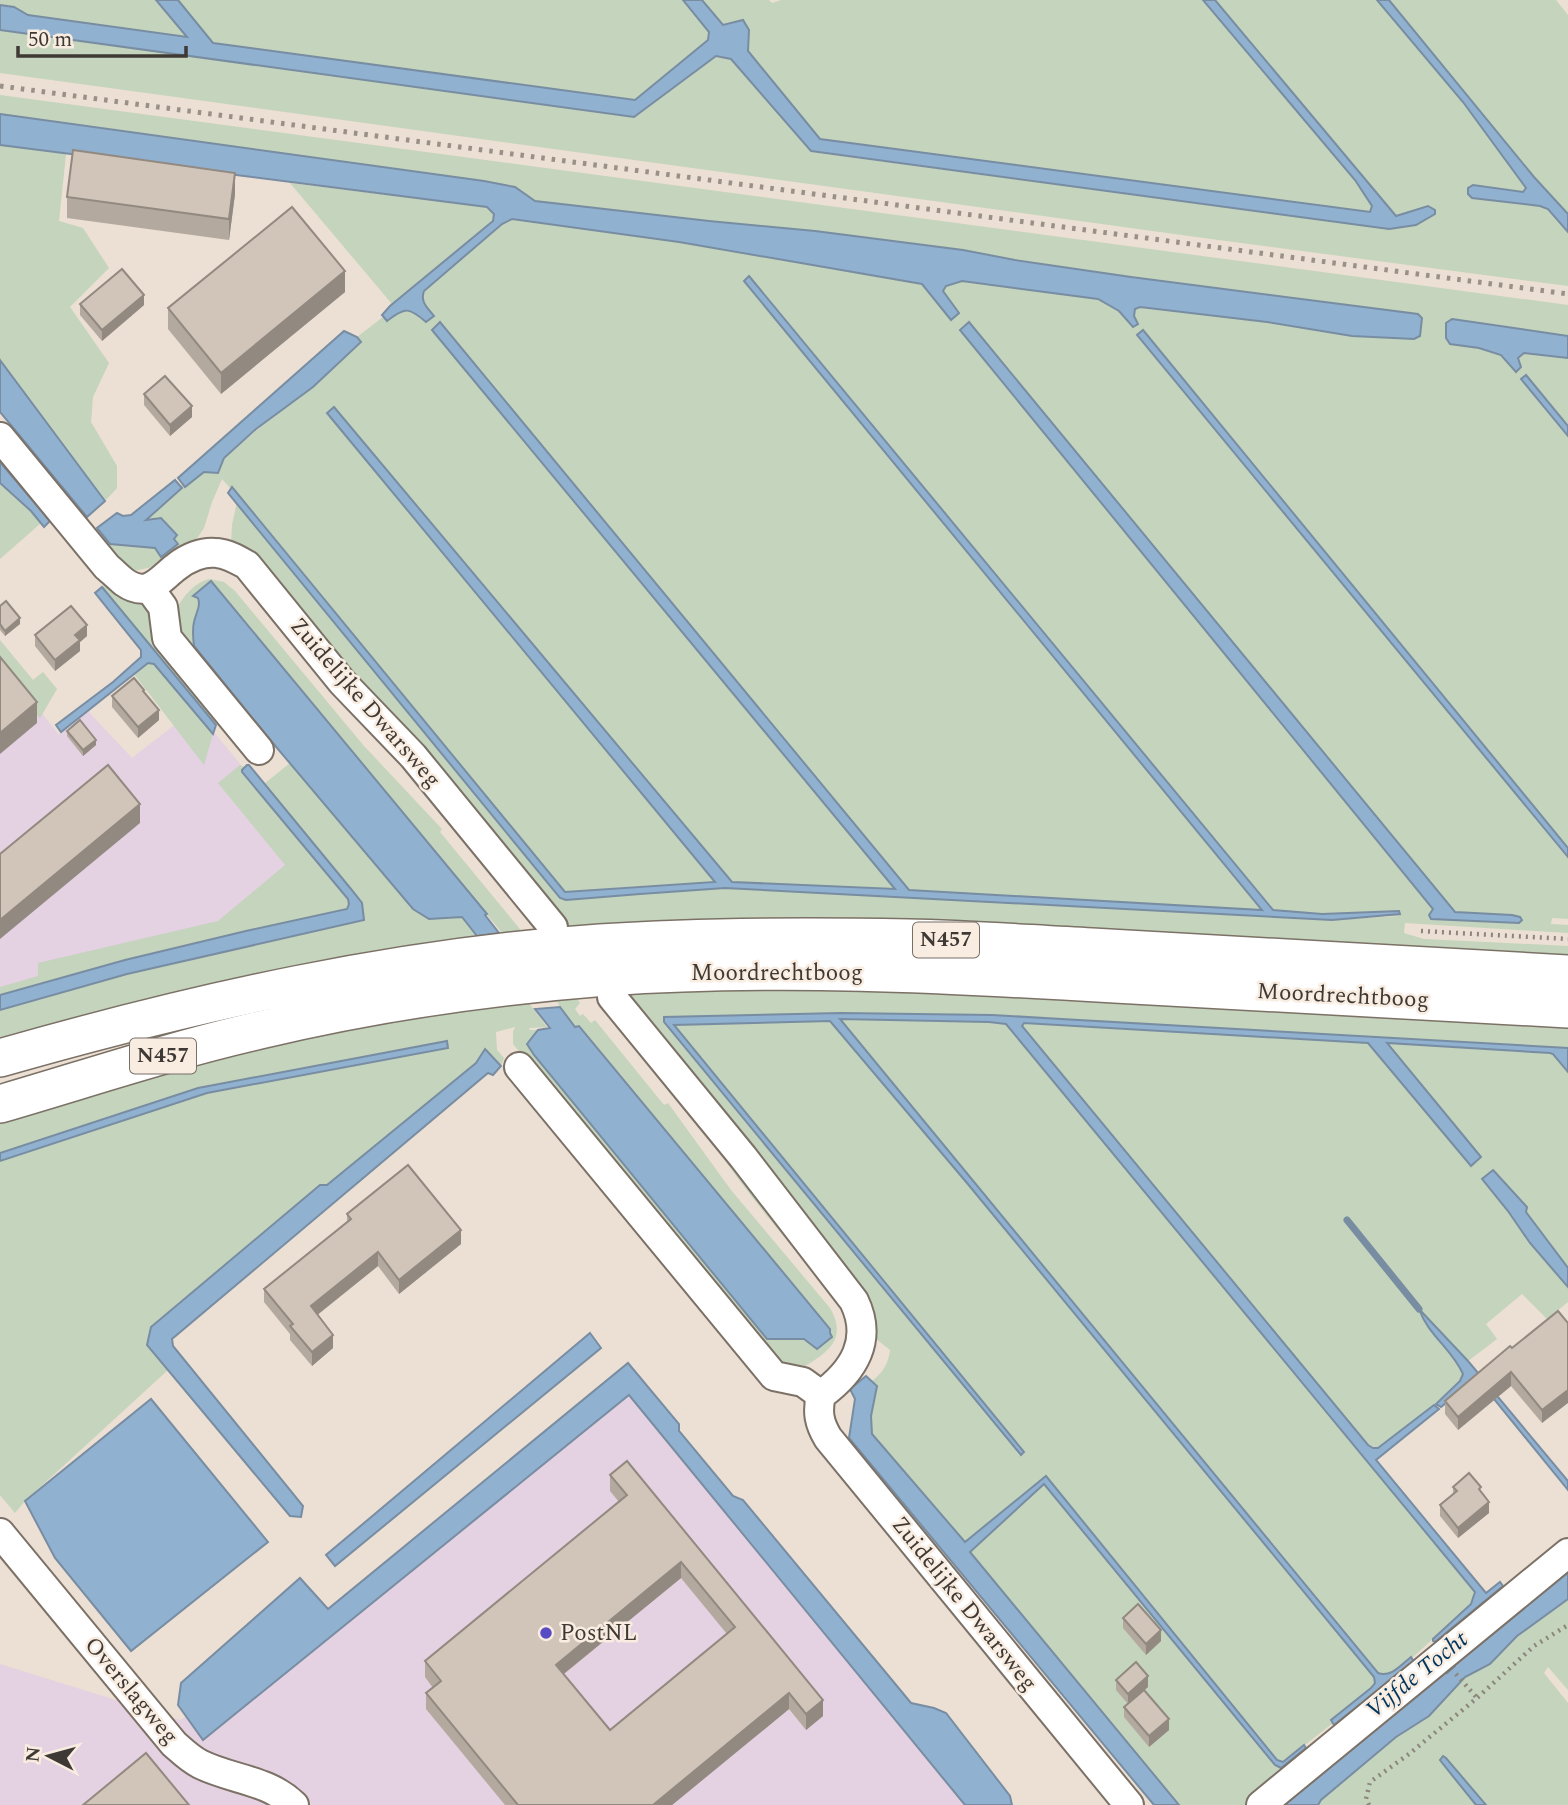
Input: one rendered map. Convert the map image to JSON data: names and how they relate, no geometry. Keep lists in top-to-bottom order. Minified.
{"streets":{"main road":["N457","Moordrechtboog"],"street":["Zuidelijke Dwarsweg","Overslagweg"]},"water":["Vijfde Tocht"],"places":["PostNL"],"scale_bar":"50 m","north":"left"}
